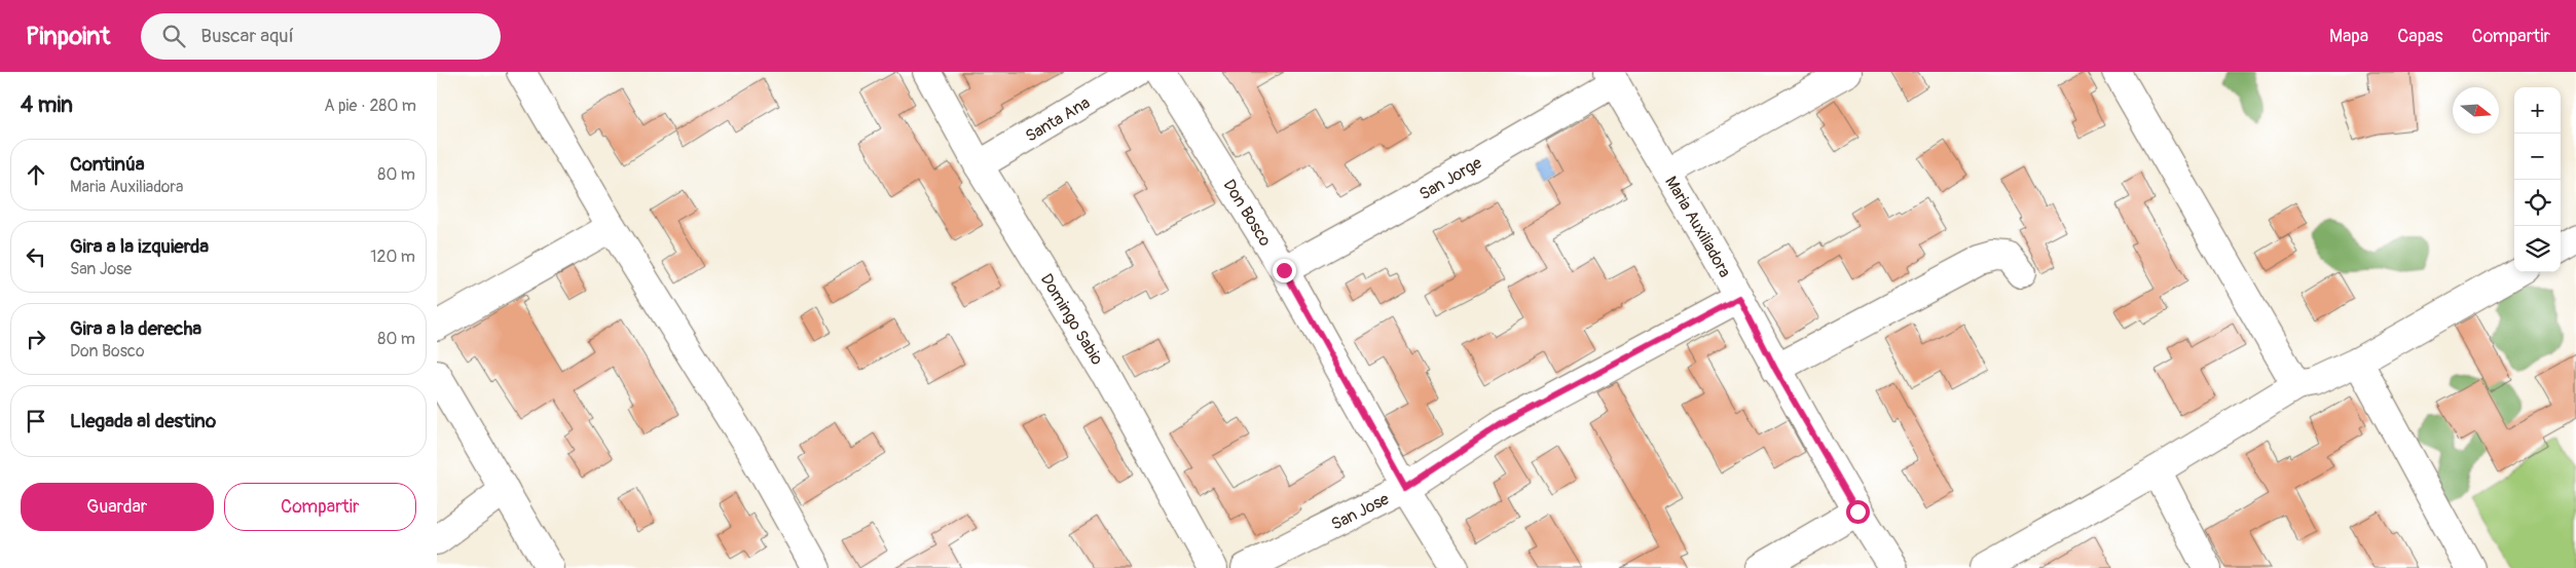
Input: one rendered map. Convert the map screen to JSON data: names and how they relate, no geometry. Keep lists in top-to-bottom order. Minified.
{"streets":{"street":["Santa Ana","San Jorge","Don Bosco","Maria Auxiliadora","Domingo Sabio","San Jose"]},"crossings":[["Santa Ana","Domingo Sabio"],["San Jorge","Don Bosco"],["San Jorge","Maria Auxiliadora"],["Don Bosco","San Jose"],["Maria Auxiliadora","San Jose"]],"north":"right","page":{"header":"Pinpoint","search":"Buscar aquí","nav":["Mapa","Capas","Compartir"],"heading":["4 min","A pie · 280 m"],"map_buttons":["+","−"],"list":[["Continúa","Maria Auxiliadora","80 m"],["Gira a la izquierda","San Jose","120 m"],["Gira a la derecha","Don Bosco","80 m"],"Llegada al destino"],"buttons":["Guardar","Compartir"]}}
